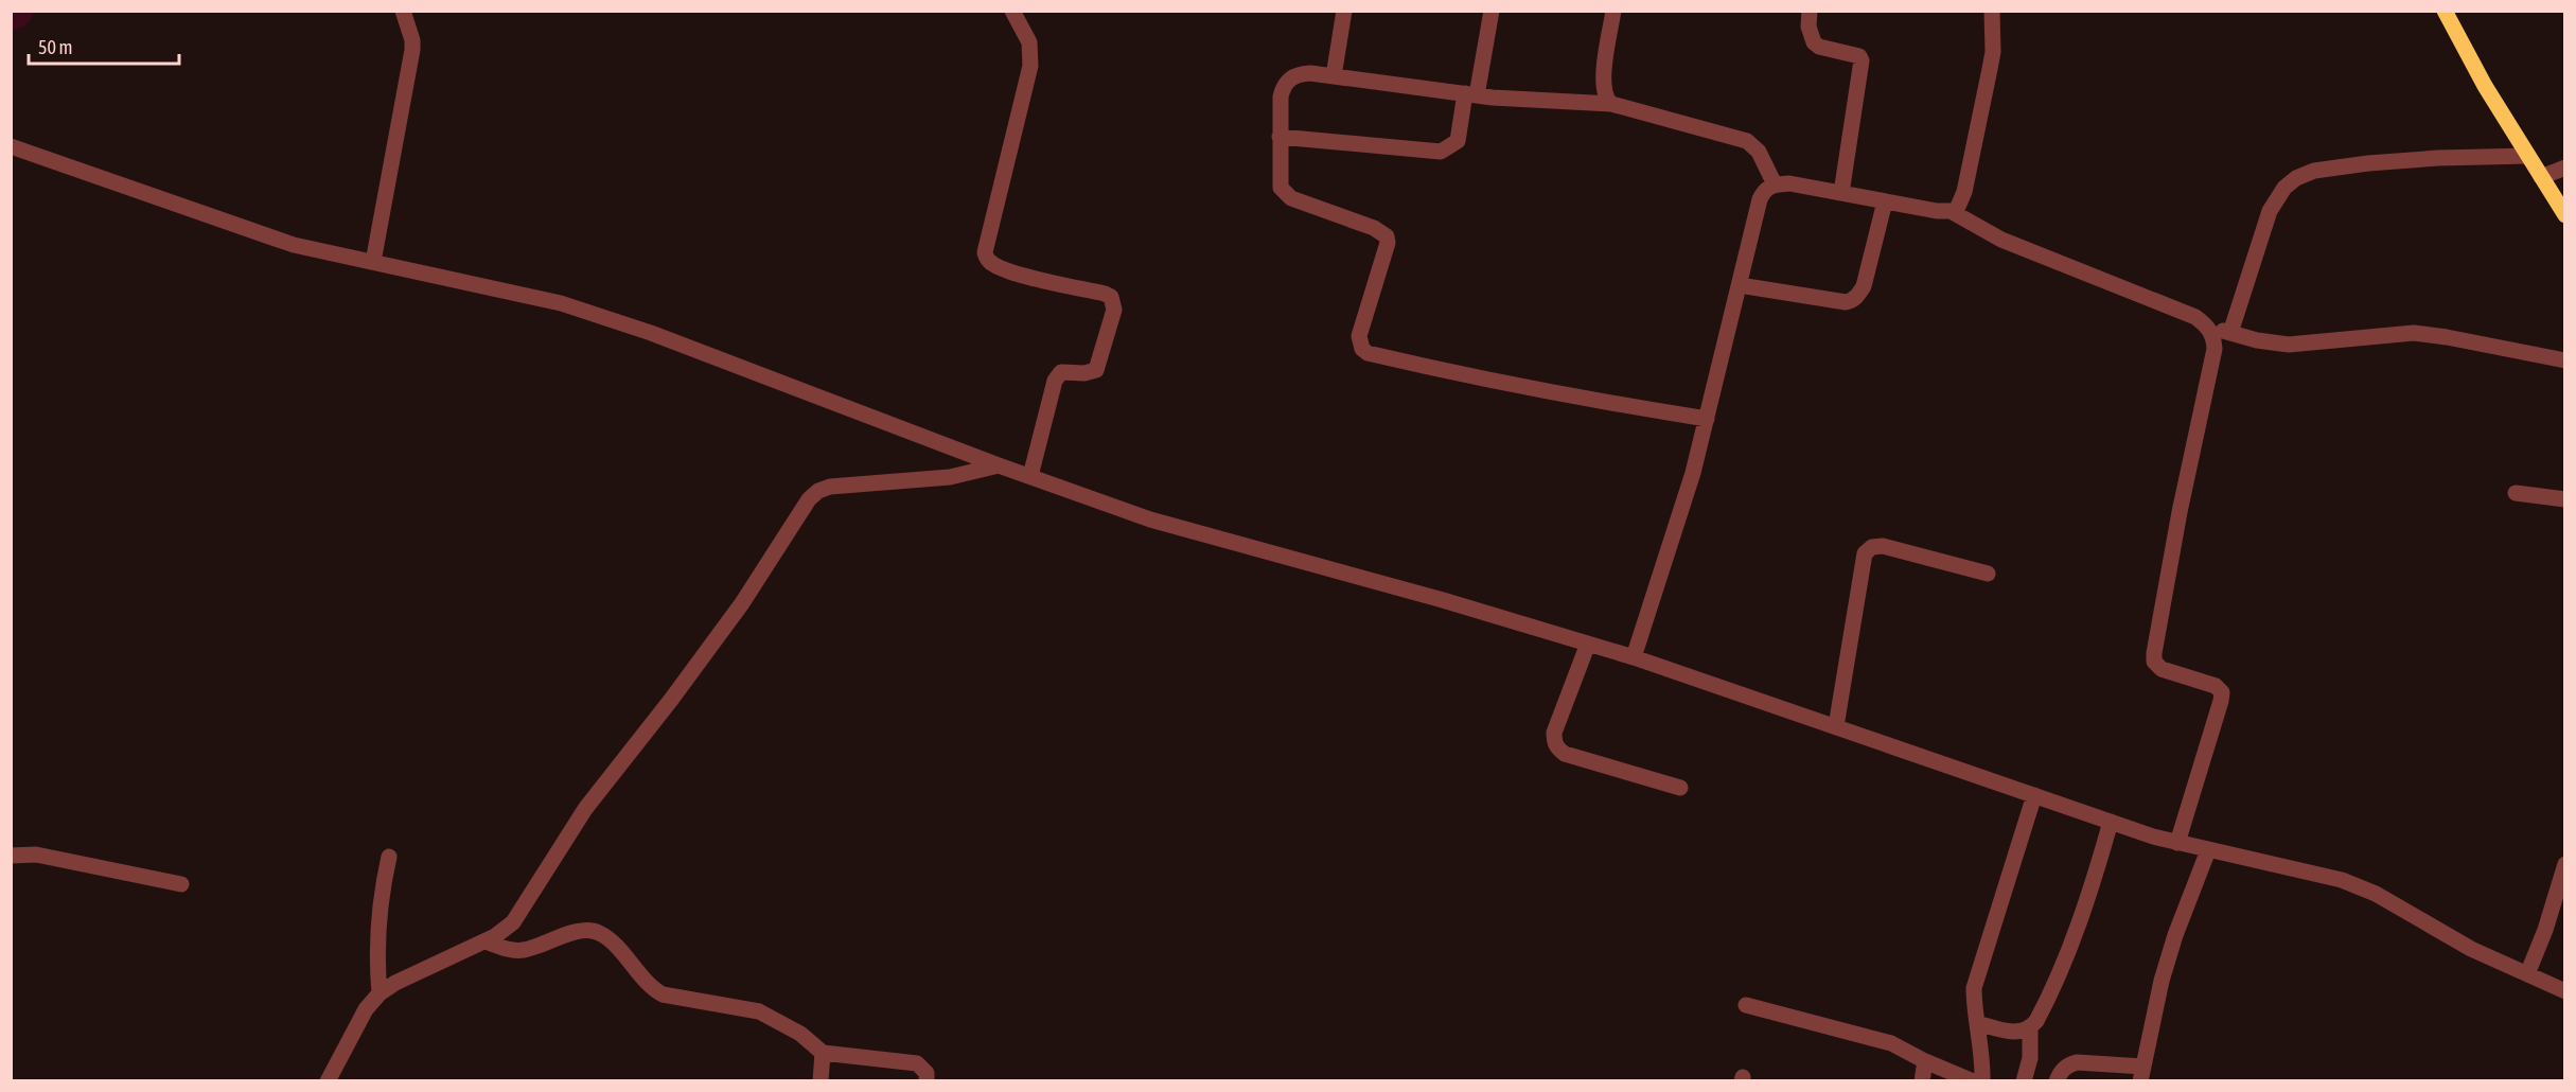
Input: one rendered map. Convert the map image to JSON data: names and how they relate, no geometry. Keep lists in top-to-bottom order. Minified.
{"scale_bar":"50 m"}
